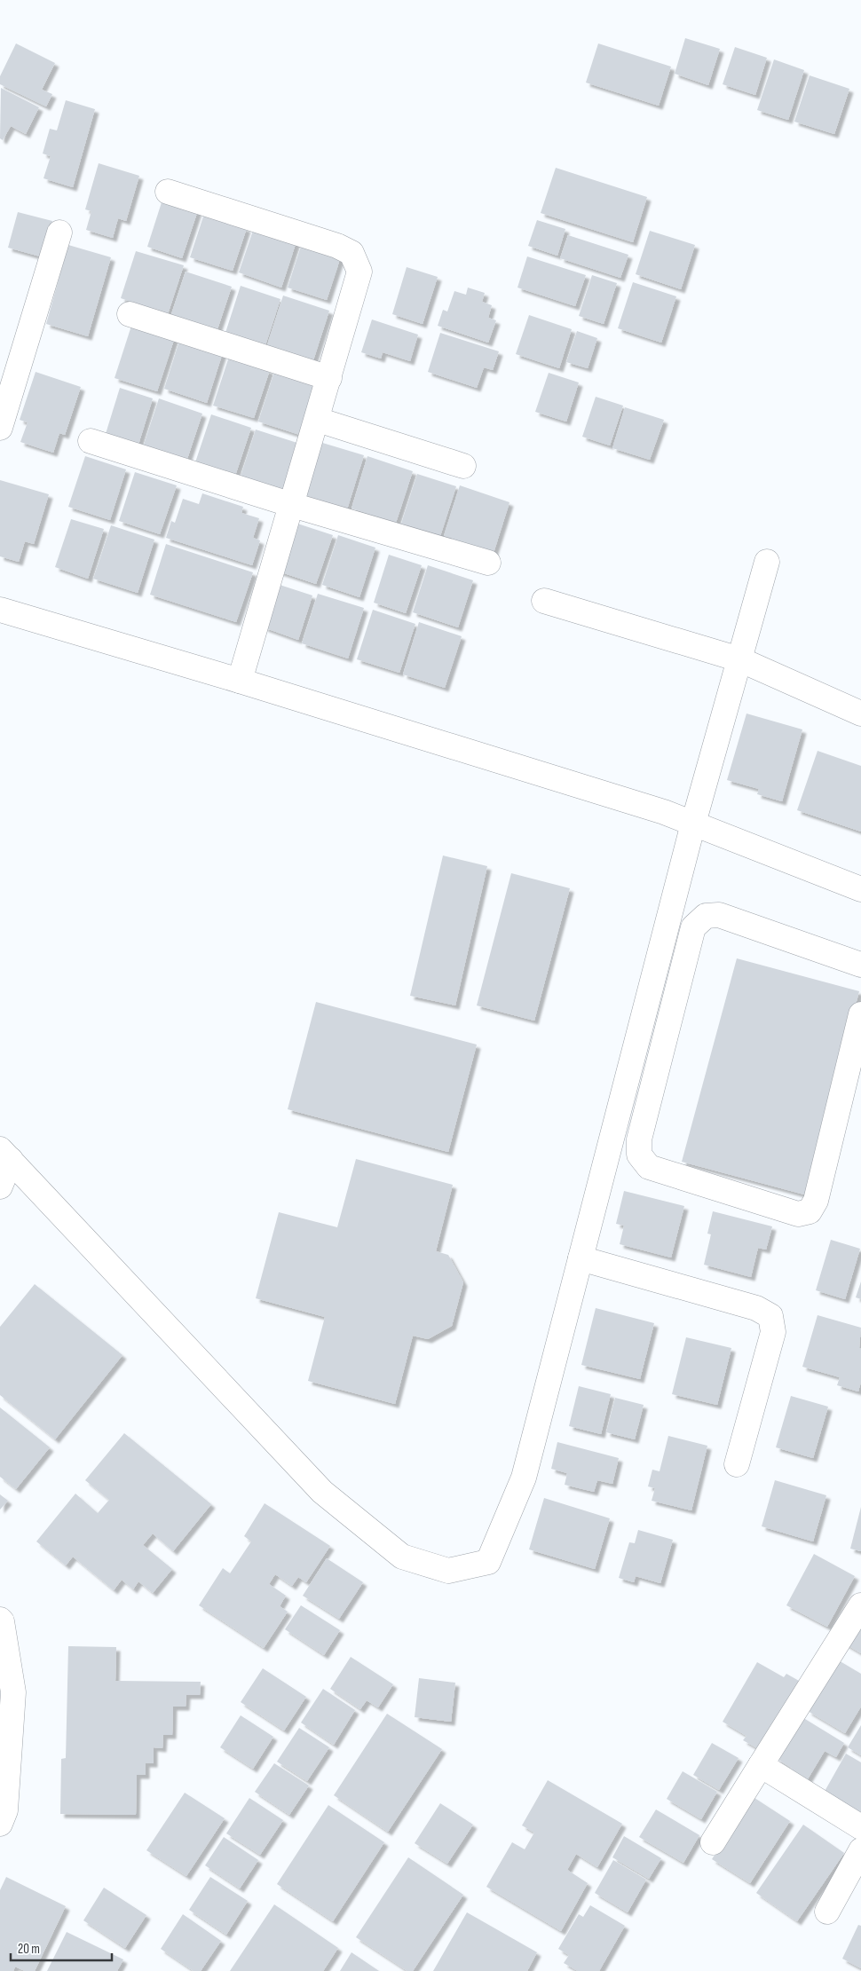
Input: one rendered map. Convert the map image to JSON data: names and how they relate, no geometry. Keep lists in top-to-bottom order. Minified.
{"scale_bar":"20 m"}
